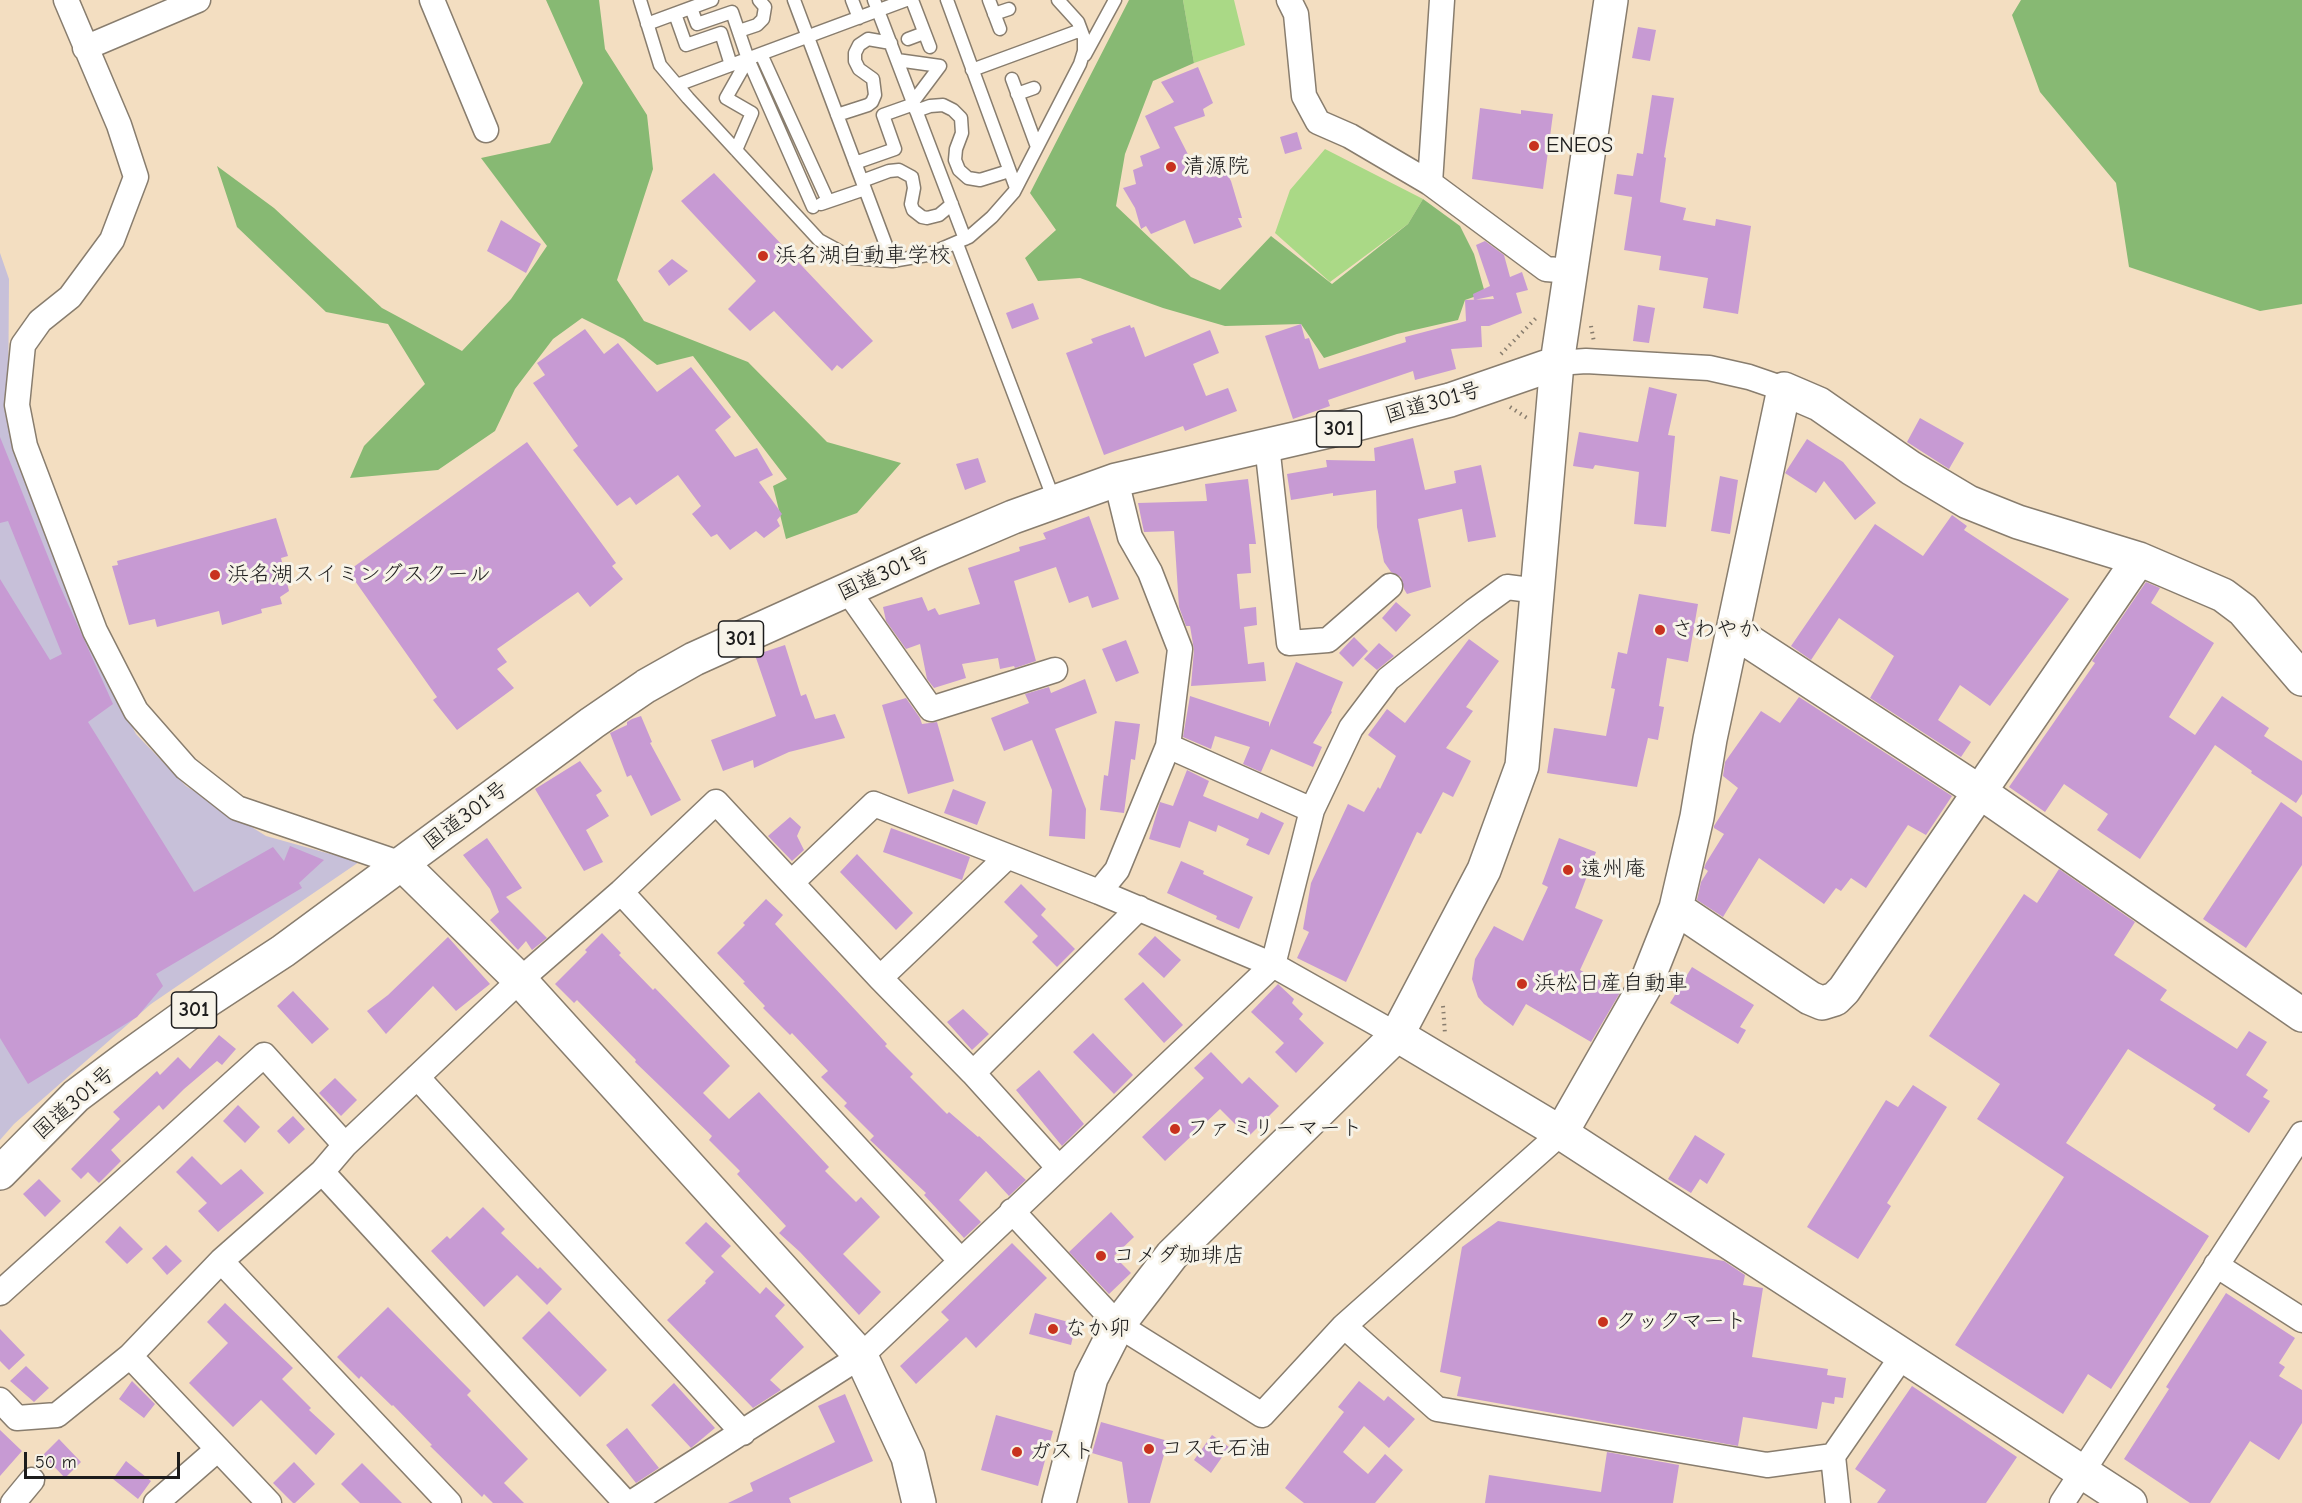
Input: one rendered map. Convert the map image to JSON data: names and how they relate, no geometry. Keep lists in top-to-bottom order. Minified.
{"streets":{"main road":["国道301号","301"]},"places":["ENEOS","清源院","浜名湖自動車学校","浜名湖スイミングスクール","さわやか","遠州庵","浜松日産自動車","ファミリーマート","コメダ珈琲店","クックマート","なか卯","コスモ石油","ガスト"],"scale_bar":"50 m"}
